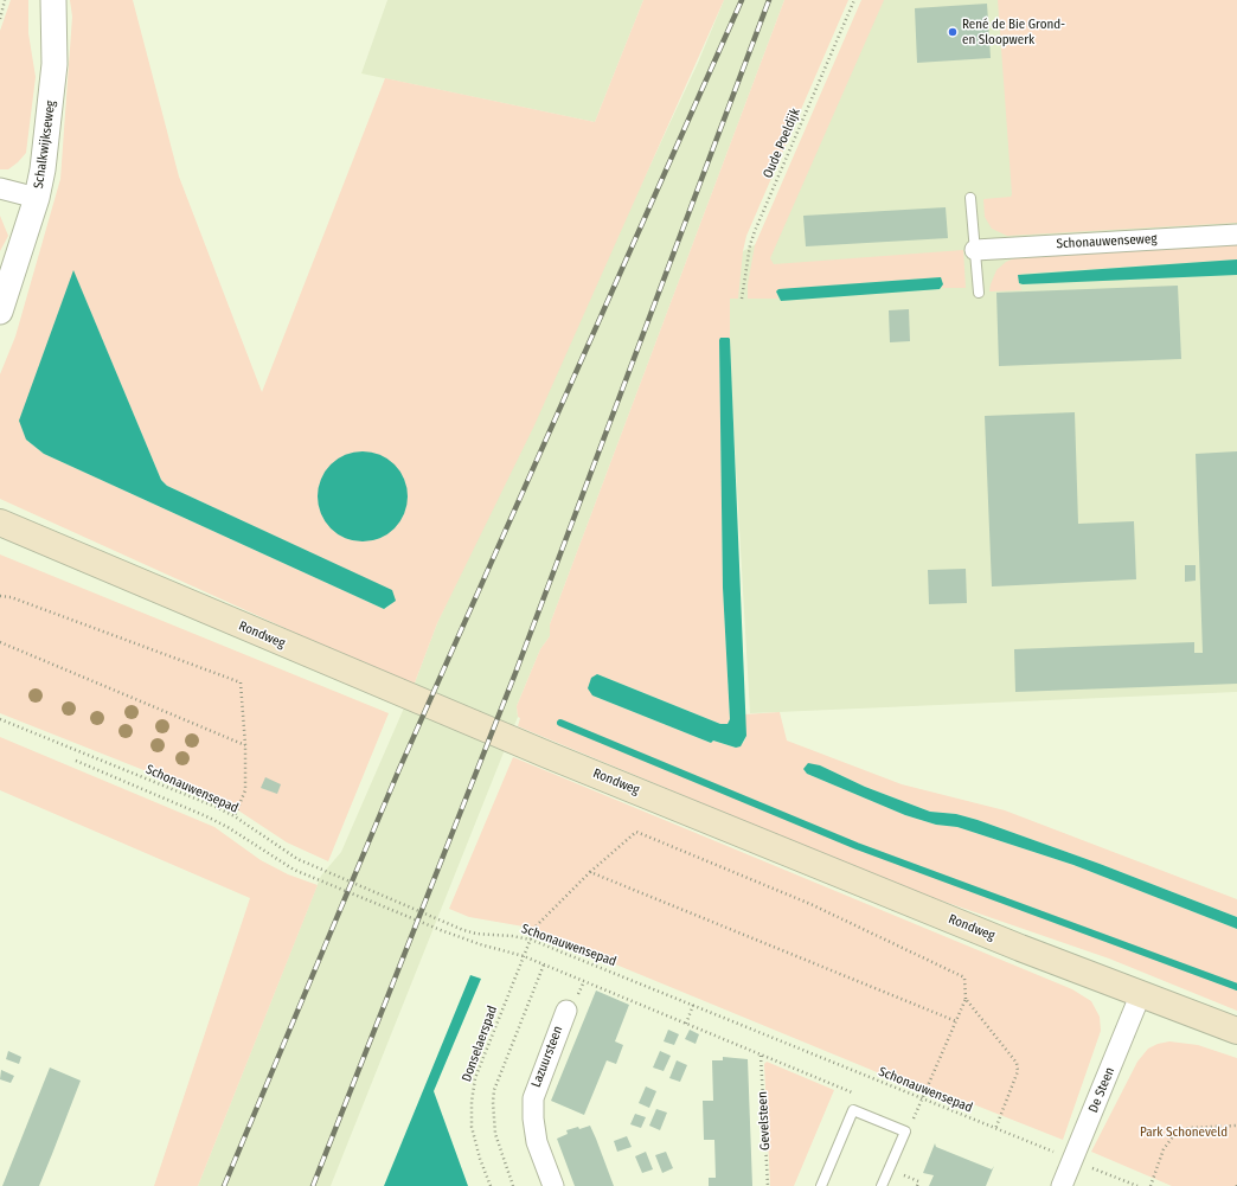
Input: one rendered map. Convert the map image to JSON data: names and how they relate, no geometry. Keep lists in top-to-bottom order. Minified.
{"streets":{"main road":["Rondweg"],"street":["Schalkwijkseweg","Schonauwenseweg","Lazuursteen","De Steen"],"path":["Oude Poeldijk","Schonauwensepad","Donselaerspad","Gevelsteen"]},"crossings":[["Rondweg","De Steen"],["Schonauwensepad","Donselaerspad"]],"parks":["Park Schoneveld"],"places":["René de Bie Grond- en Sloopwerk"]}
